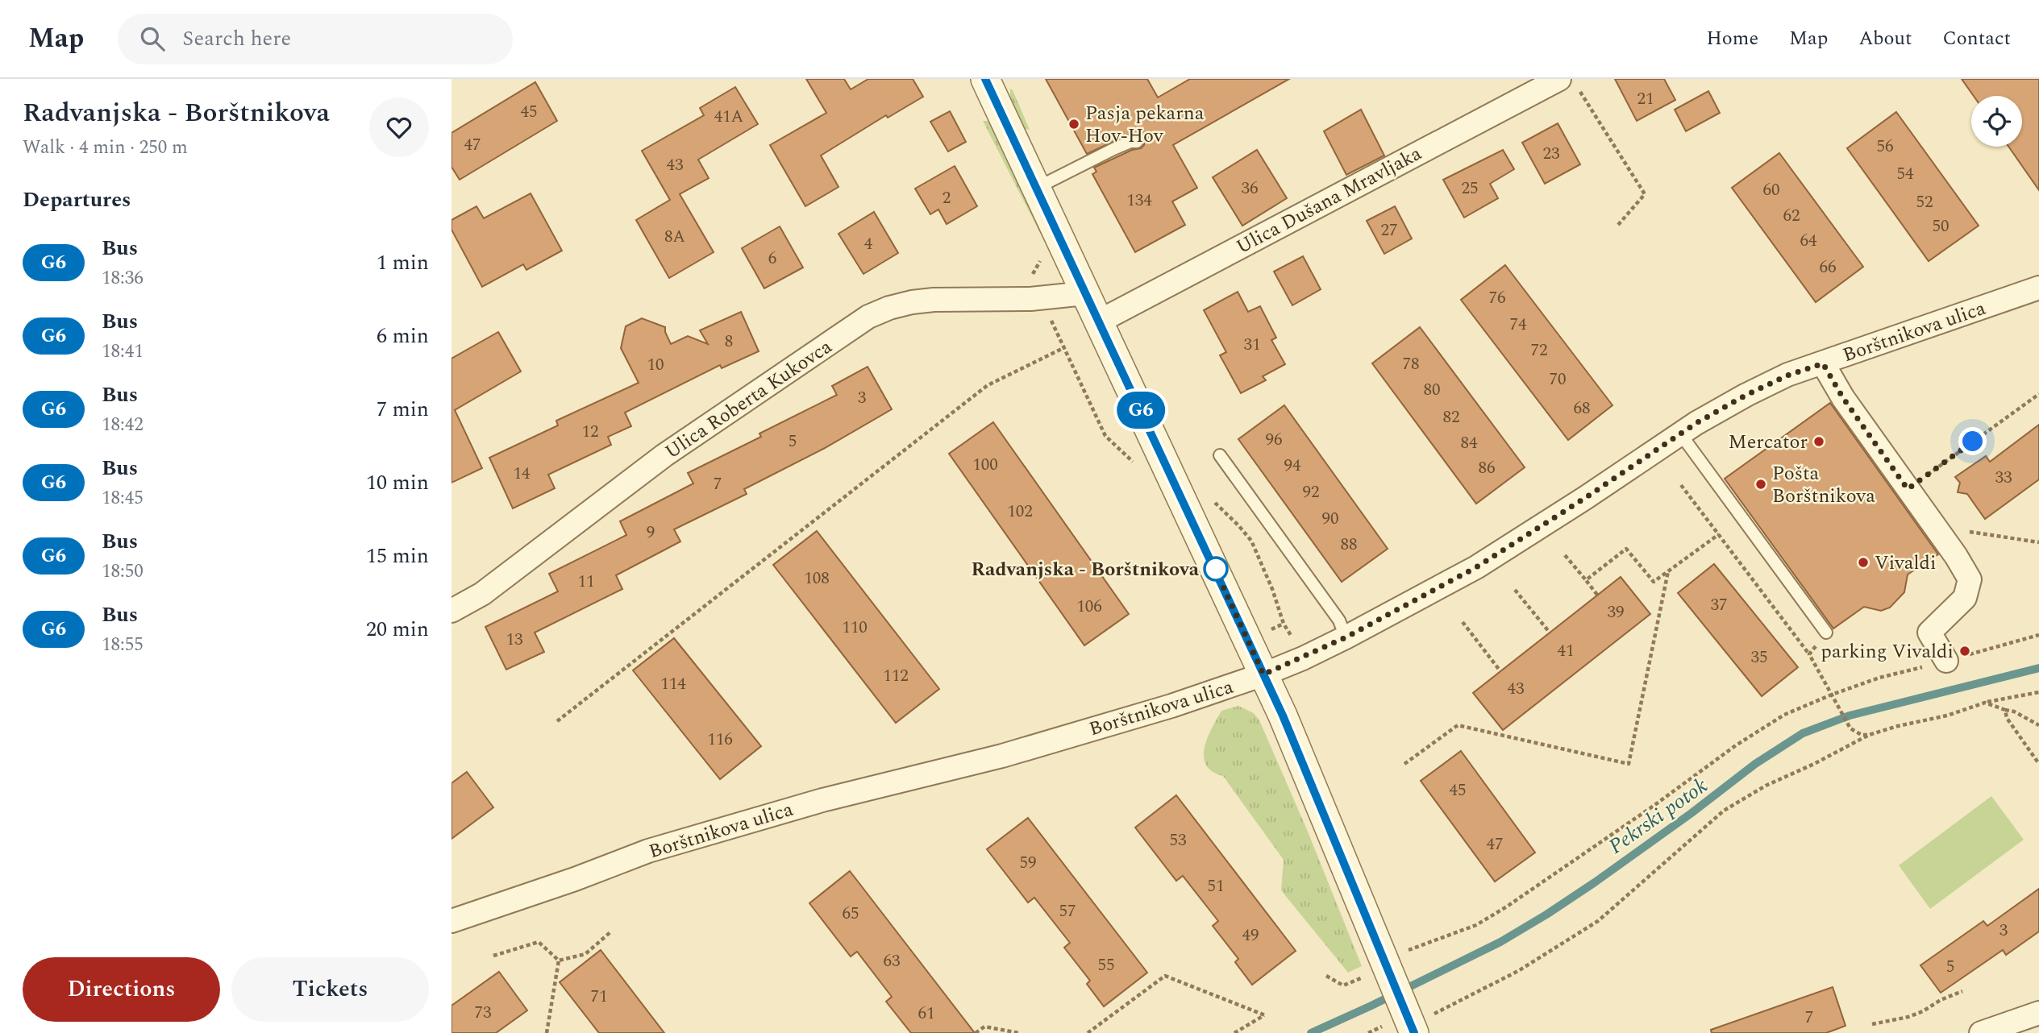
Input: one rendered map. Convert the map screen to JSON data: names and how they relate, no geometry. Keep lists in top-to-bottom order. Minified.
{"streets":{"street":["Ulica Dušana Mravljaka","Borštnikova ulica","Ulica Roberta Kukovca"]},"water":["Pekrski potok"],"places":["Pasja pekarna Hov-Hov","Mercator","Pošta Borštnikova","Vivaldi","Radvanjska - Borštnikova","parking Vivaldi"],"lines":["bus line G6"],"house_numbers":["21","45","41A","47","56","23","43","54","36","25","60","2","134","52","62","50","27","8A","64","4","6","66","76","74","8","31","72","78","10","70","80","3","68","82","12","96","5","84","100","94","86","14","33","7","92","102","90","9","88","108","11","37","106","39","110","13","41","35","112","114","43","116","45","53","47","59","51","57","65","3","49","63","55","5","71","73","61","7"],"page":{"header":"Map","search":"Search here","nav":["Home","Map","About","Contact"],"heading":[["Radvanjska - Borštnikova","Walk · 4 min · 250 m"],"Departures"],"on_map":"G6","list":[{"mark":"G6","name":"Bus","note":"18:36","value":"1 min"},{"mark":"G6","name":"Bus","note":"18:41","value":"6 min"},{"mark":"G6","name":"Bus","note":"18:42","value":"7 min"},{"mark":"G6","name":"Bus","note":"18:45","value":"10 min"},{"mark":"G6","name":"Bus","note":"18:50","value":"15 min"},{"mark":"G6","name":"Bus","note":"18:55","value":"20 min"}],"buttons":["Directions","Tickets"]}}
